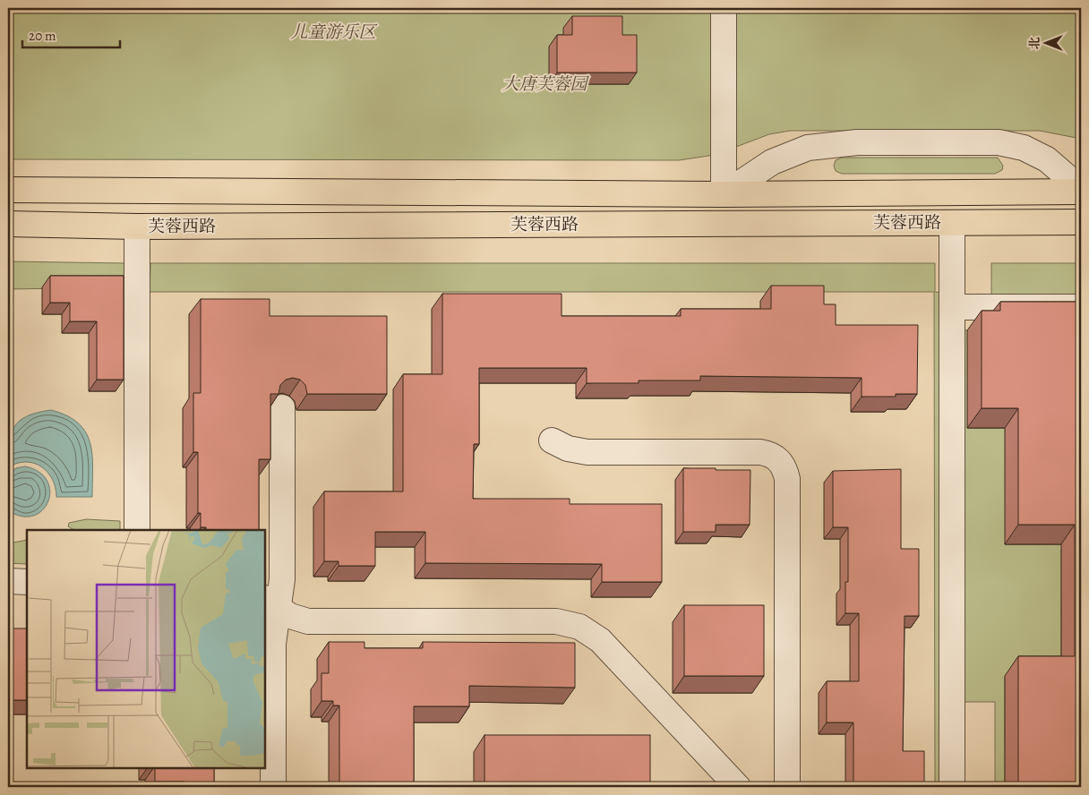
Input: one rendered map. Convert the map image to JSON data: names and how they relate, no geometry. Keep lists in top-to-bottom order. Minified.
{"streets":{"main road":["芙蓉西路"]},"parks":["儿童游乐区","大唐芙蓉园"],"scale_bar":"20 m","north":"left"}
